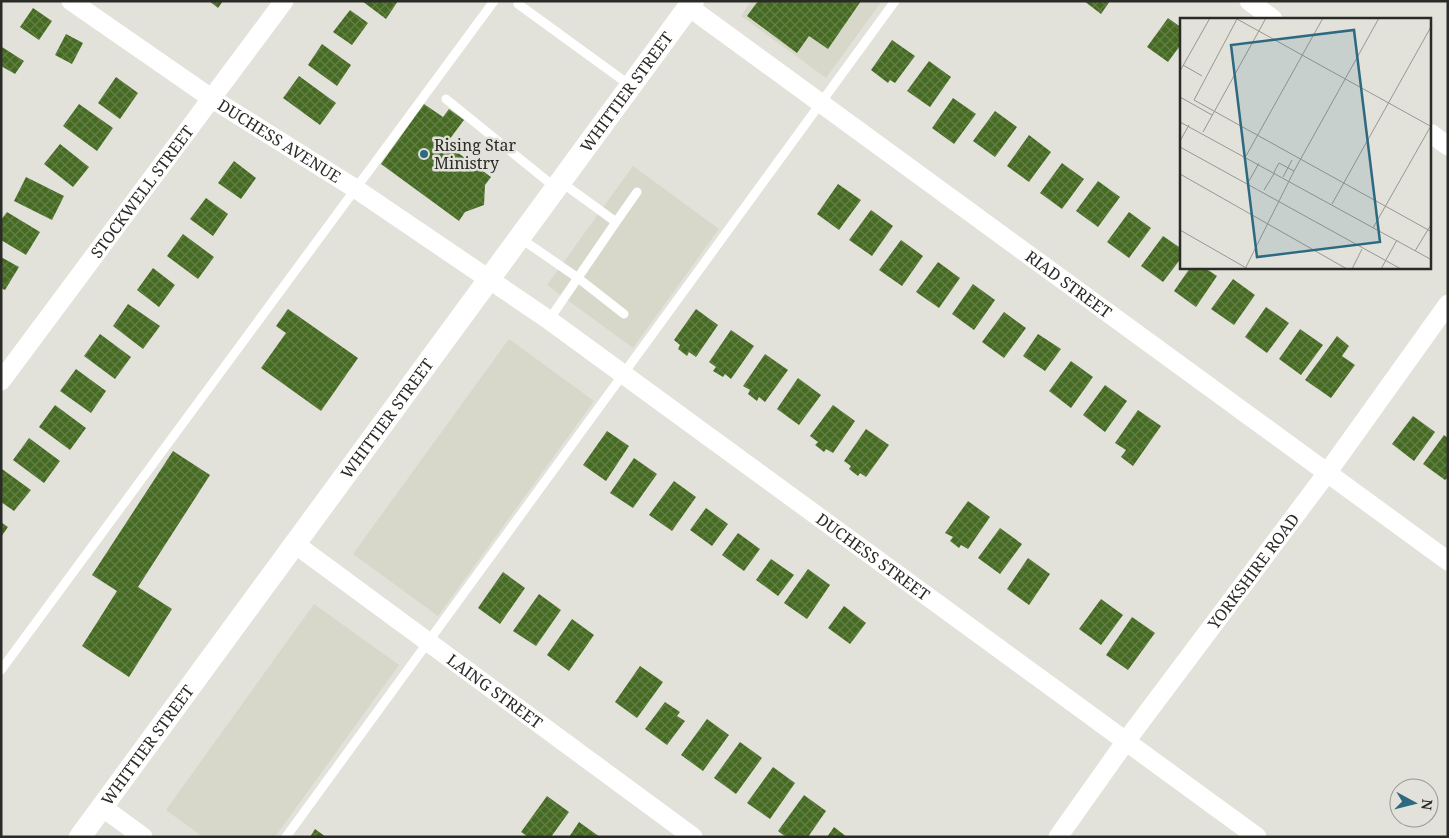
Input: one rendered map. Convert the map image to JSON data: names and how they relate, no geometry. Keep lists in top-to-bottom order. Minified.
{"streets":{"street":["WHITTIER STREET","DUCHESS AVENUE","STOCKWELL STREET","RIAD STREET","DUCHESS STREET","YORKSHIRE ROAD","LAING STREET"]},"crossings":[["WHITTIER STREET","DUCHESS AVENUE"],["WHITTIER STREET","RIAD STREET"],["WHITTIER STREET","DUCHESS STREET"],["WHITTIER STREET","LAING STREET"],["DUCHESS AVENUE","STOCKWELL STREET"],["DUCHESS AVENUE","DUCHESS STREET"],["RIAD STREET","YORKSHIRE ROAD"],["DUCHESS STREET","YORKSHIRE ROAD"]],"places":["Rising Star Ministry"],"north":"right"}
